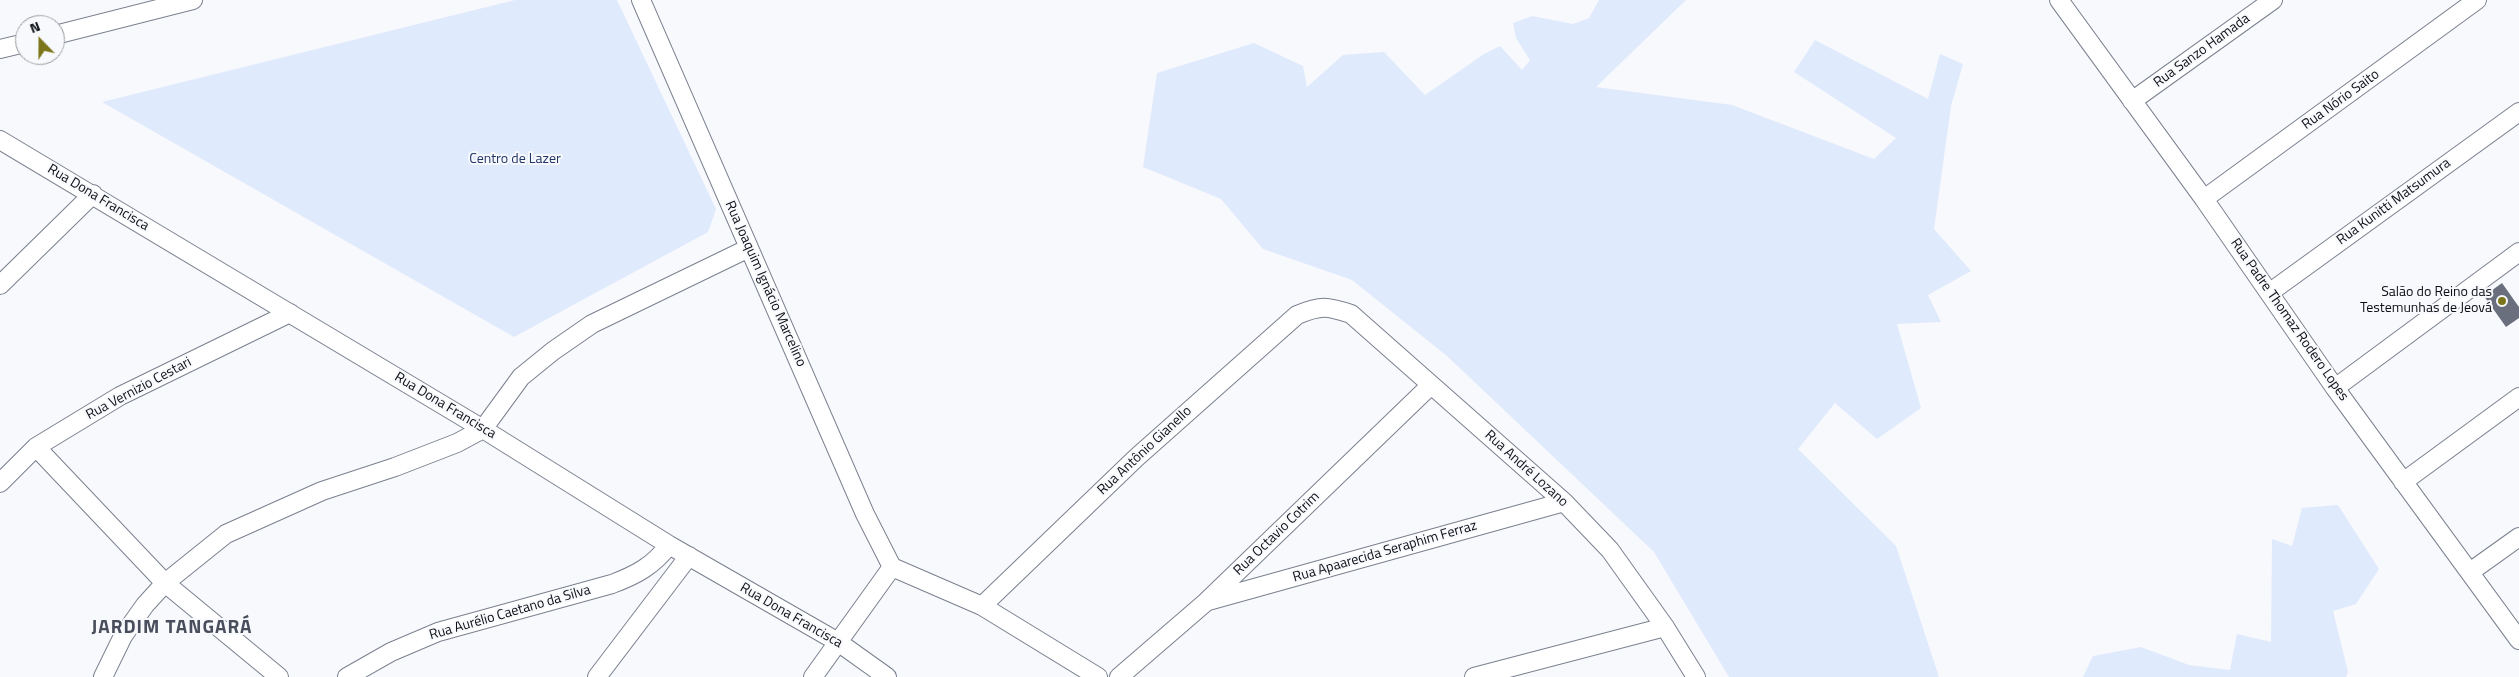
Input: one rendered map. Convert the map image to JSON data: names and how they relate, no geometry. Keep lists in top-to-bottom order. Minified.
{"streets":{"street":["Rua Sanzo Hamada","Rua Nório Saito","Rua Dona Francisca","Rua Kunitti Matsumura","Rua Joaquim Ignácio Marcelino","Rua Padre Thomaz Rodero Lopes","Rua Vernizio Cestari","Rua Antônio Gianello","Rua André Lozano","Rua Octavio Cotrim","Rua Apaarecida Seraphim Ferraz","Rua Aurélio Caetano da Silva"]},"crossings":[["Rua Sanzo Hamada","Rua Padre Thomaz Rodero Lopes"],["Rua Nório Saito","Rua Padre Thomaz Rodero Lopes"],["Rua Dona Francisca","Rua Vernizio Cestari"],["Rua Dona Francisca","Rua Aurélio Caetano da Silva"],["Rua Kunitti Matsumura","Rua Padre Thomaz Rodero Lopes"],["Rua Antônio Gianello","Rua André Lozano"],["Rua André Lozano","Rua Octavio Cotrim"],["Rua André Lozano","Rua Apaarecida Seraphim Ferraz"],["Rua Octavio Cotrim","Rua Apaarecida Seraphim Ferraz"]],"districts":["JARDIM TANGARÁ"],"parks":["Centro de Lazer"],"places":["Salão do Reino das Testemunhas de Jeová"],"north":"top"}
